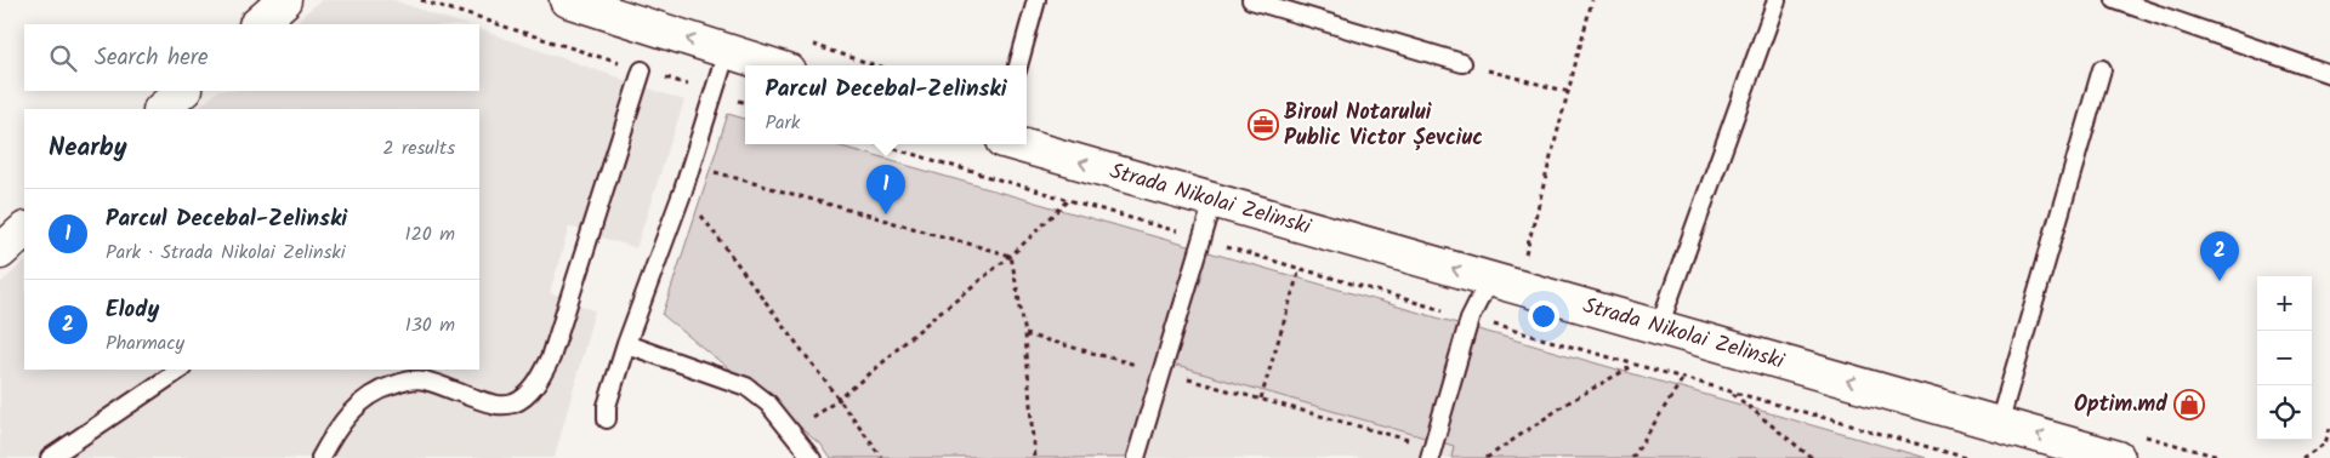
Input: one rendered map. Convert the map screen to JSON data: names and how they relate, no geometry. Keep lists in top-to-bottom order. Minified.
{"streets":{"street":["Strada Nikolai Zelinski"]},"one_way":["Strada Nikolai Zelinski"],"places":{"office":["Biroul Notarului Public Victor Șevciuc"],"shop":["Optim.md"]},"page":{"search":"Search here","popup":["Parcul Decebal-Zelinski","Park"],"heading":["Nearby","2 results"],"pins":["1","2"],"list":[{"mark":"1","name":"Parcul Decebal-Zelinski","note":"Park · Strada Nikolai Zelinski","value":"120 m"},{"mark":"2","name":"Elody","note":"Pharmacy","value":"130 m"}],"map_buttons":["+","−"]}}
